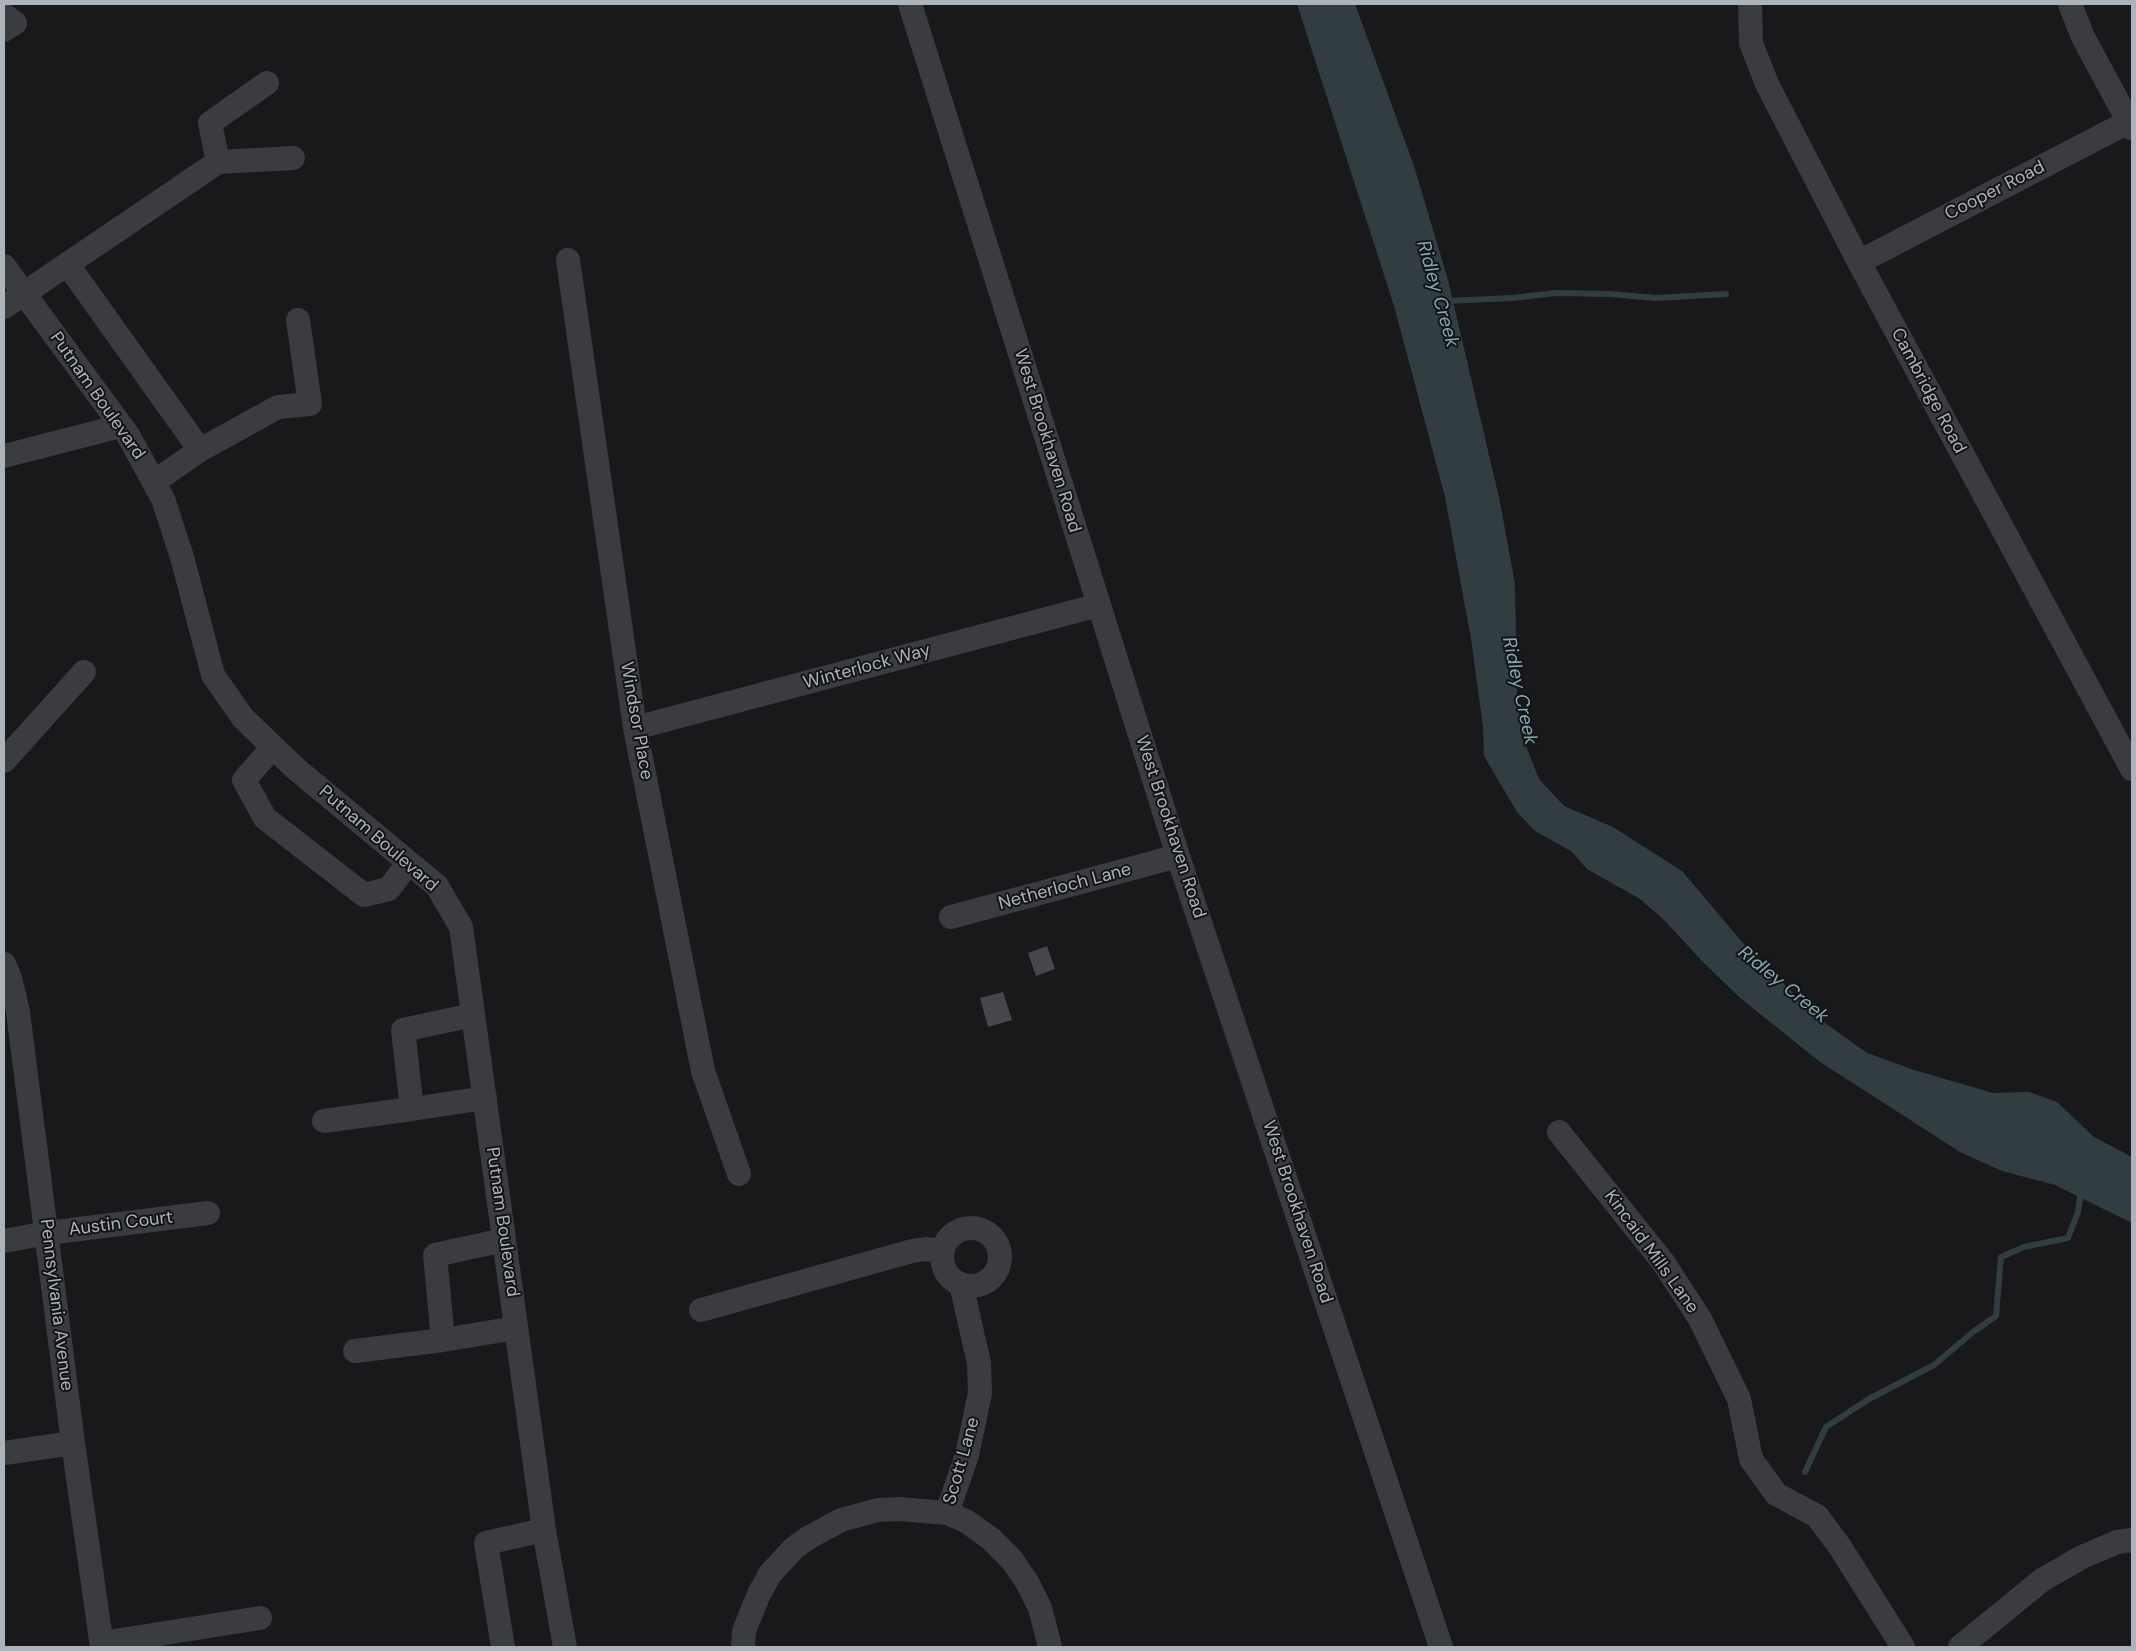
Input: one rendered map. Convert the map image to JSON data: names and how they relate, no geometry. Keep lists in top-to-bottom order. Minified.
{"streets":{"street":["Cooper Road","Cambridge Road","Putnam Boulevard","West Brookhaven Road","Winterlock Way","Windsor Place","Netherloch Lane","Austin Court","Kincaid Mills Lane","Pennsylvania Avenue","Scott Lane"]},"crossings":[["Cooper Road","Cambridge Road"],["West Brookhaven Road","Winterlock Way"],["West Brookhaven Road","Netherloch Lane"],["Winterlock Way","Windsor Place"],["Austin Court","Pennsylvania Avenue"]],"water":["Ridley Creek"]}
